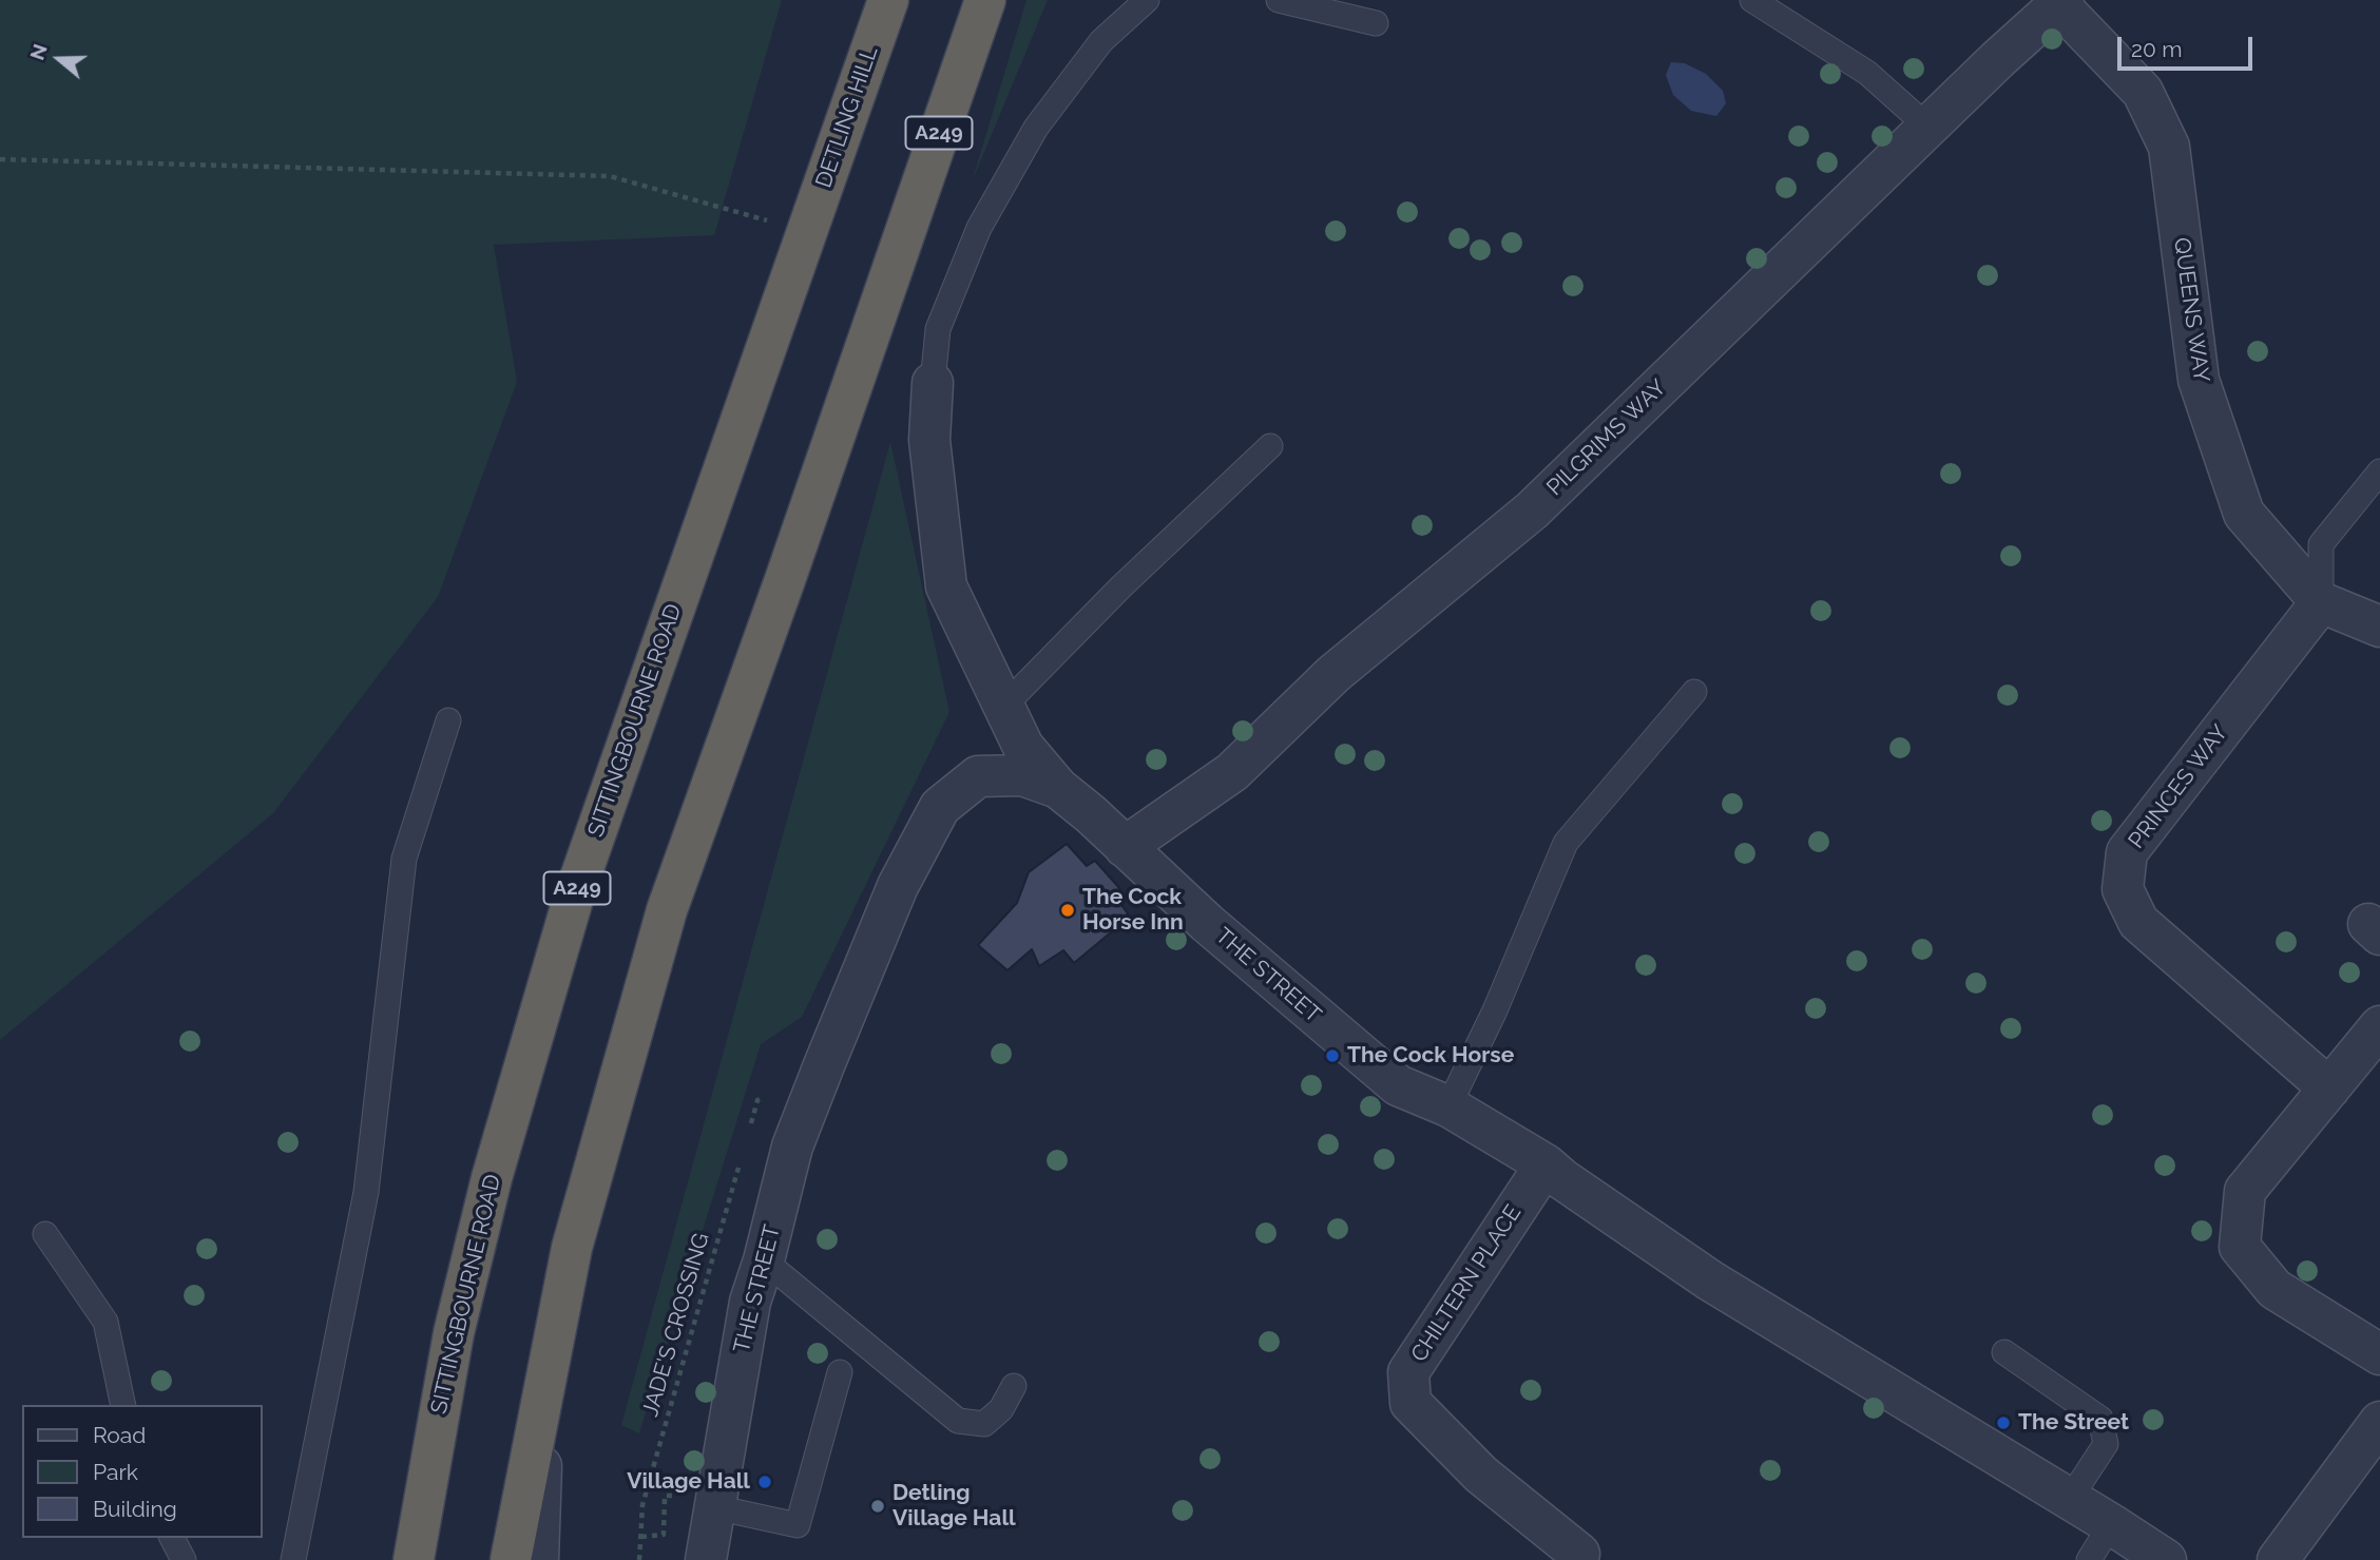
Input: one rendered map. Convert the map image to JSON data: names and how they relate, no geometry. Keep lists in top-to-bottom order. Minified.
{"streets":{"highway":["DETLING HILL","A249","SITTINGBOURNE ROAD"],"street":["QUEENS WAY","PILGRIMS WAY","PRINCES WAY","THE STREET","CHILTERN PLACE"],"path":["JADE'S CROSSING"]},"crossings":[["DETLING HILL","SITTINGBOURNE ROAD"],["QUEENS WAY","PILGRIMS WAY"],["QUEENS WAY","PRINCES WAY"],["PILGRIMS WAY","THE STREET"],["THE STREET","CHILTERN PLACE"]],"places":["The Cock Horse Inn","The Cock Horse","The Street","Village Hall","Detling Village Hall"],"legend":["Road","Park","Building"],"scale_bar":"20 m","north":"left"}
